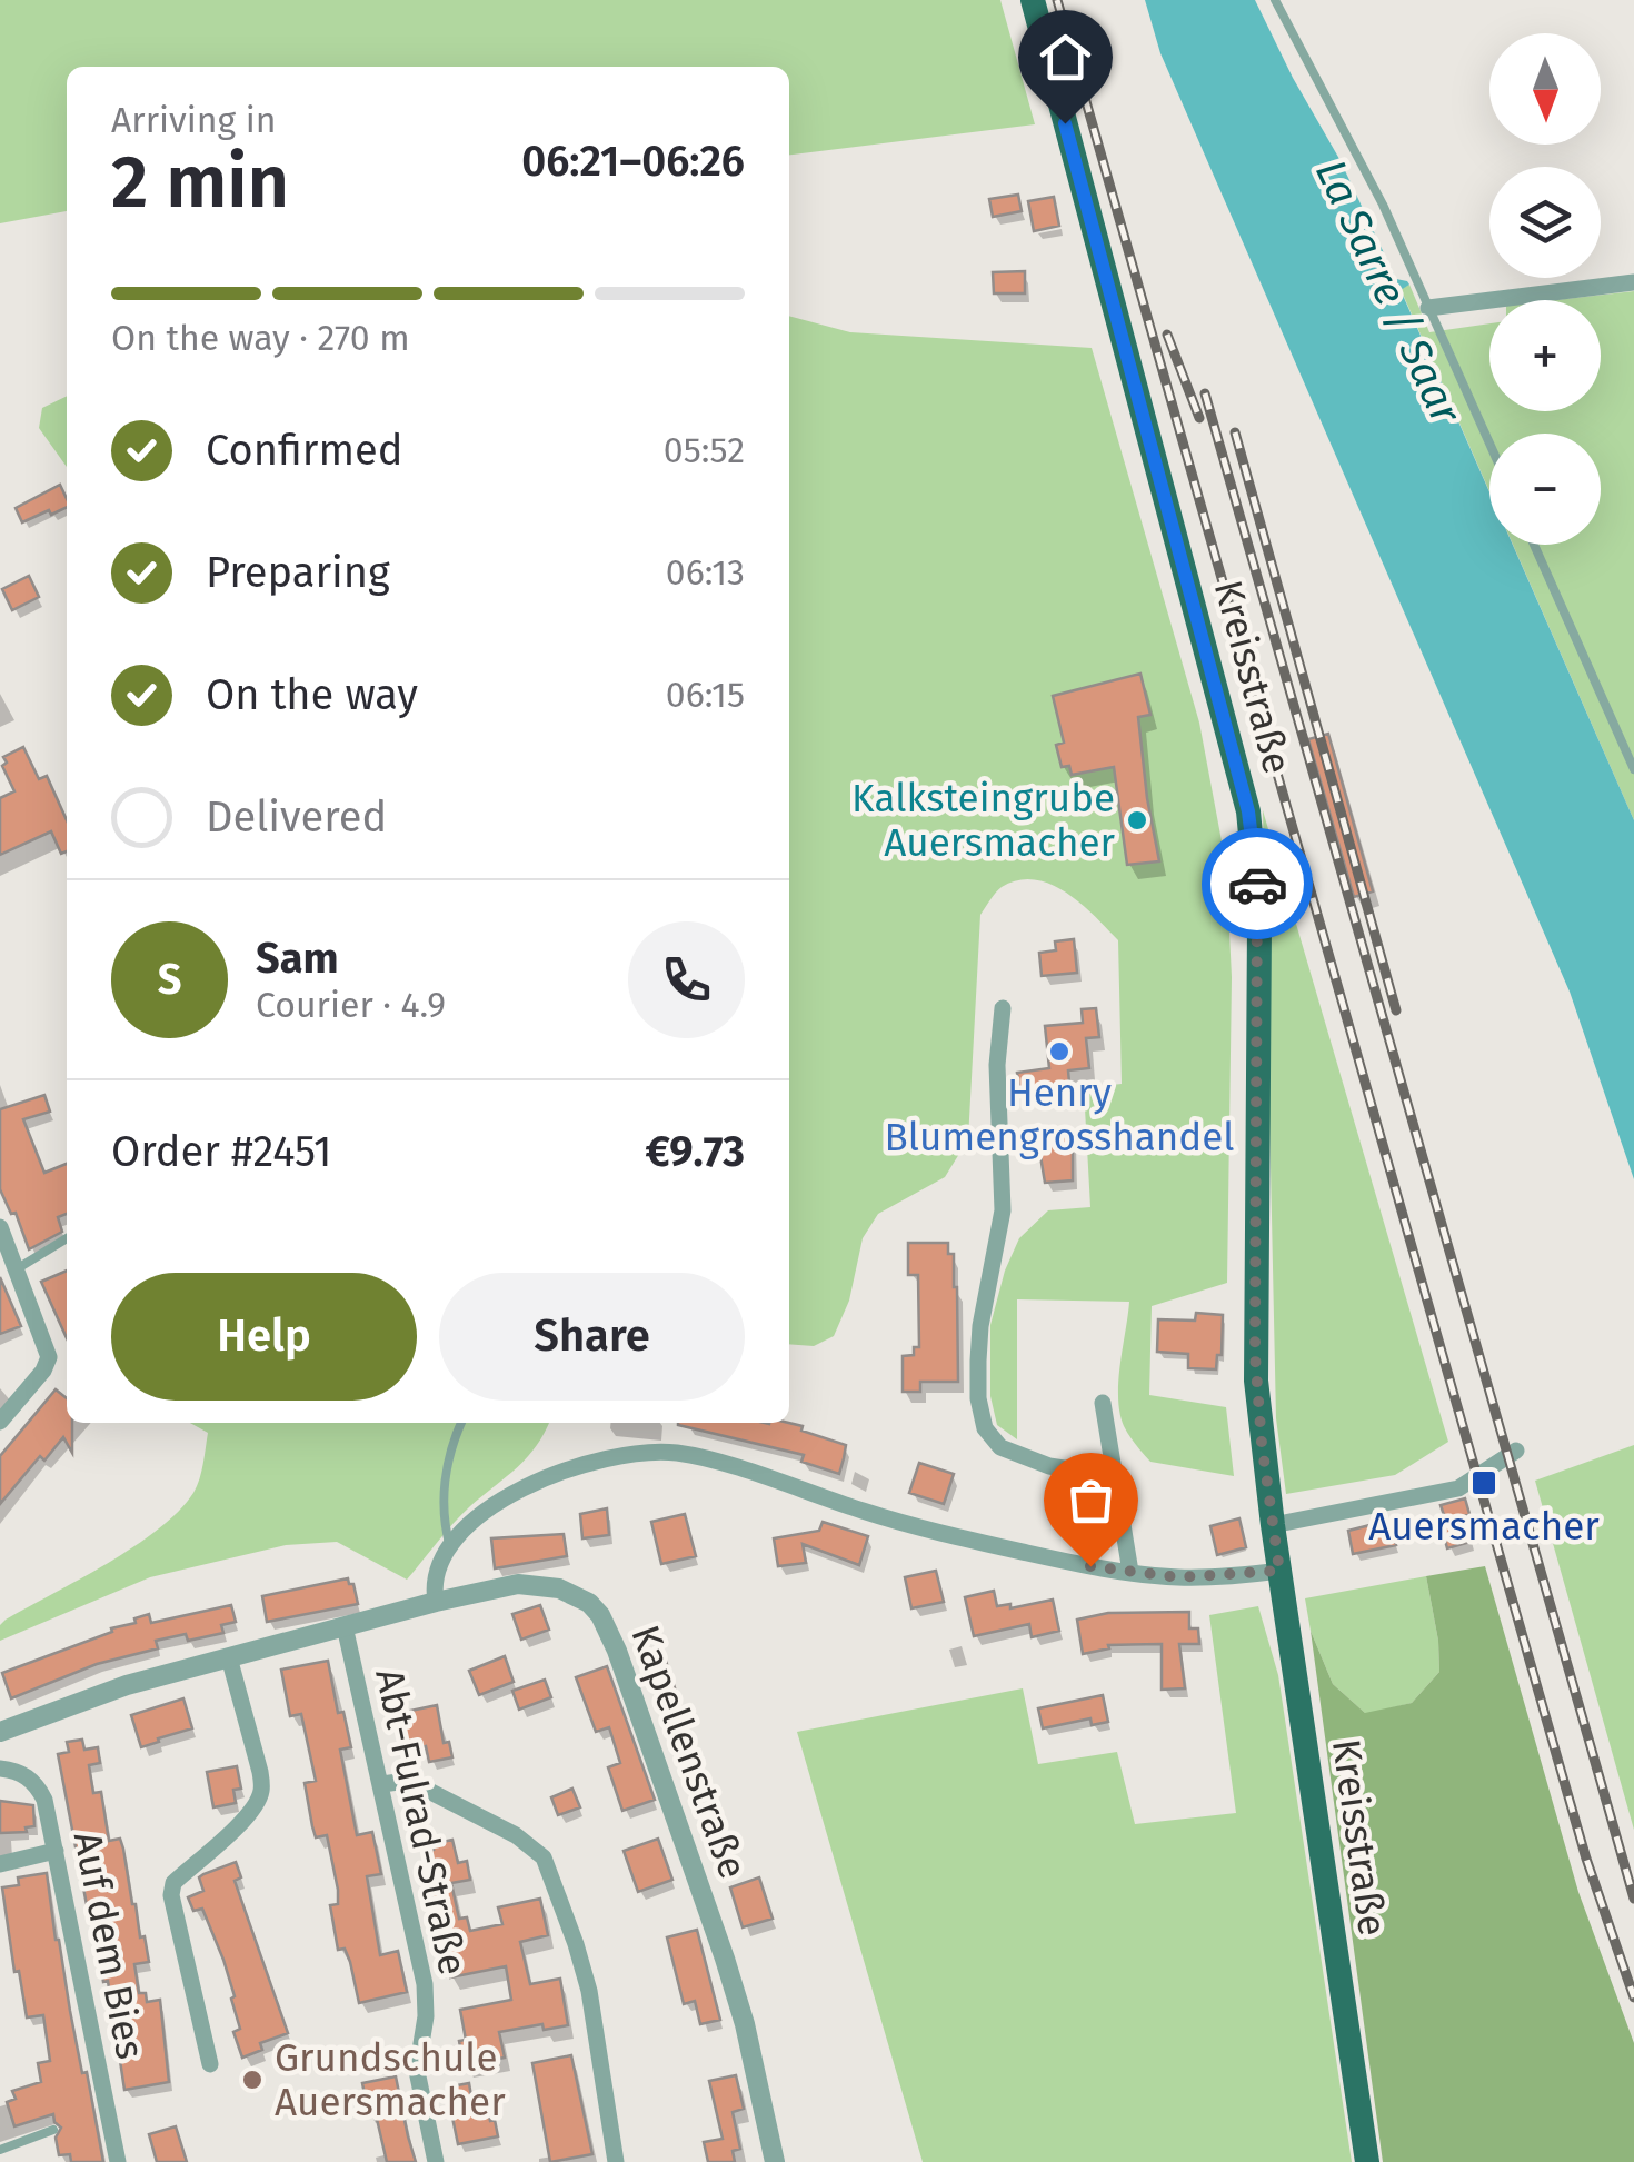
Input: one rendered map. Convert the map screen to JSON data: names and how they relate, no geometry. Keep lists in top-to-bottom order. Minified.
{"streets":{"main road":["Kreisstraße"],"street":["Kapellenstraße","Abt-Fulrad-Straße","Auf dem Bies"]},"crossings":[["Kapellenstraße","Abt-Fulrad-Straße"]],"water":["La Sarre / Saar"],"places":{"other":["Kalksteingrube Auersmacher","Henry Blumengrosshandel","Grundschule Auersmacher"],"transit":["Auersmacher"]},"north":"bottom","page":{"map_buttons":["+","−"],"heading":["2 min","Arriving in","06:21–06:26"],"panel":["Sam","Courier · 4.9","Order #2451","€9.73"],"bar":"On the way · 270 m","list":[["Confirmed","05:52"],["Preparing","06:13"],["On the way","06:15"],"Delivered"],"round":"S","buttons":["Help","Share"]}}
